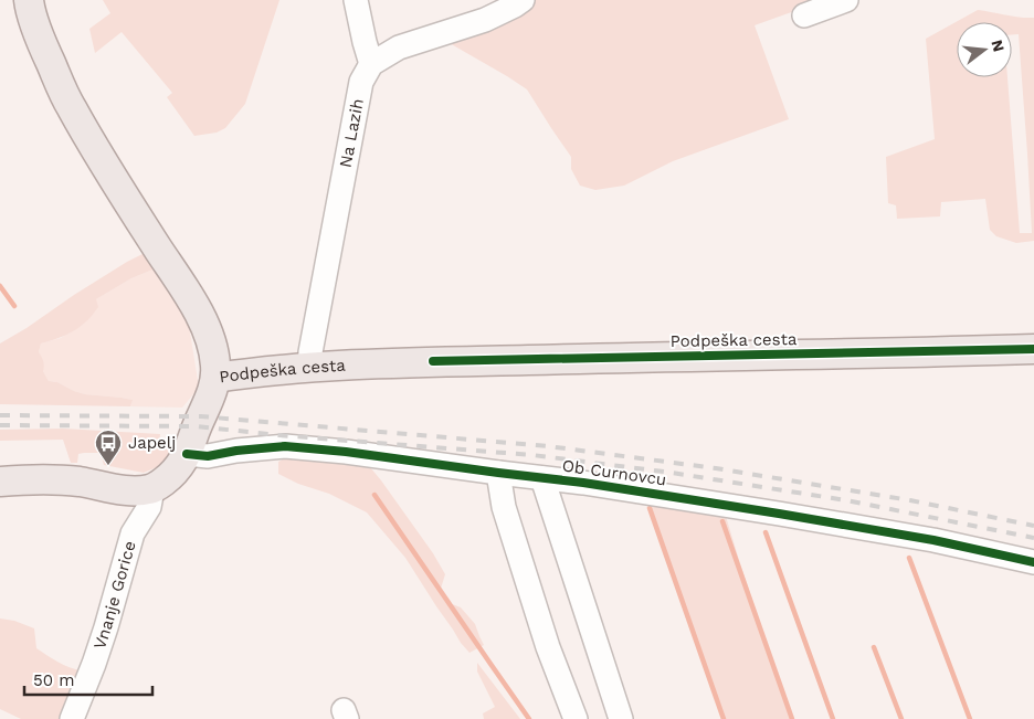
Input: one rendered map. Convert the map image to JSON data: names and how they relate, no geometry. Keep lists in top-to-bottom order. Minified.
{"streets":{"main road":["Podpeška cesta"],"street":["Na Lazih","Ob Curnovcu","Vnanje Gorice"]},"crossings":[["Na Lazih","Podpeška cesta"],["Podpeška cesta","Ob Curnovcu"],["Podpeška cesta","Vnanje Gorice"]],"places":{"bus stop":["Japelj"]},"scale_bar":"50 m","north":"right"}
